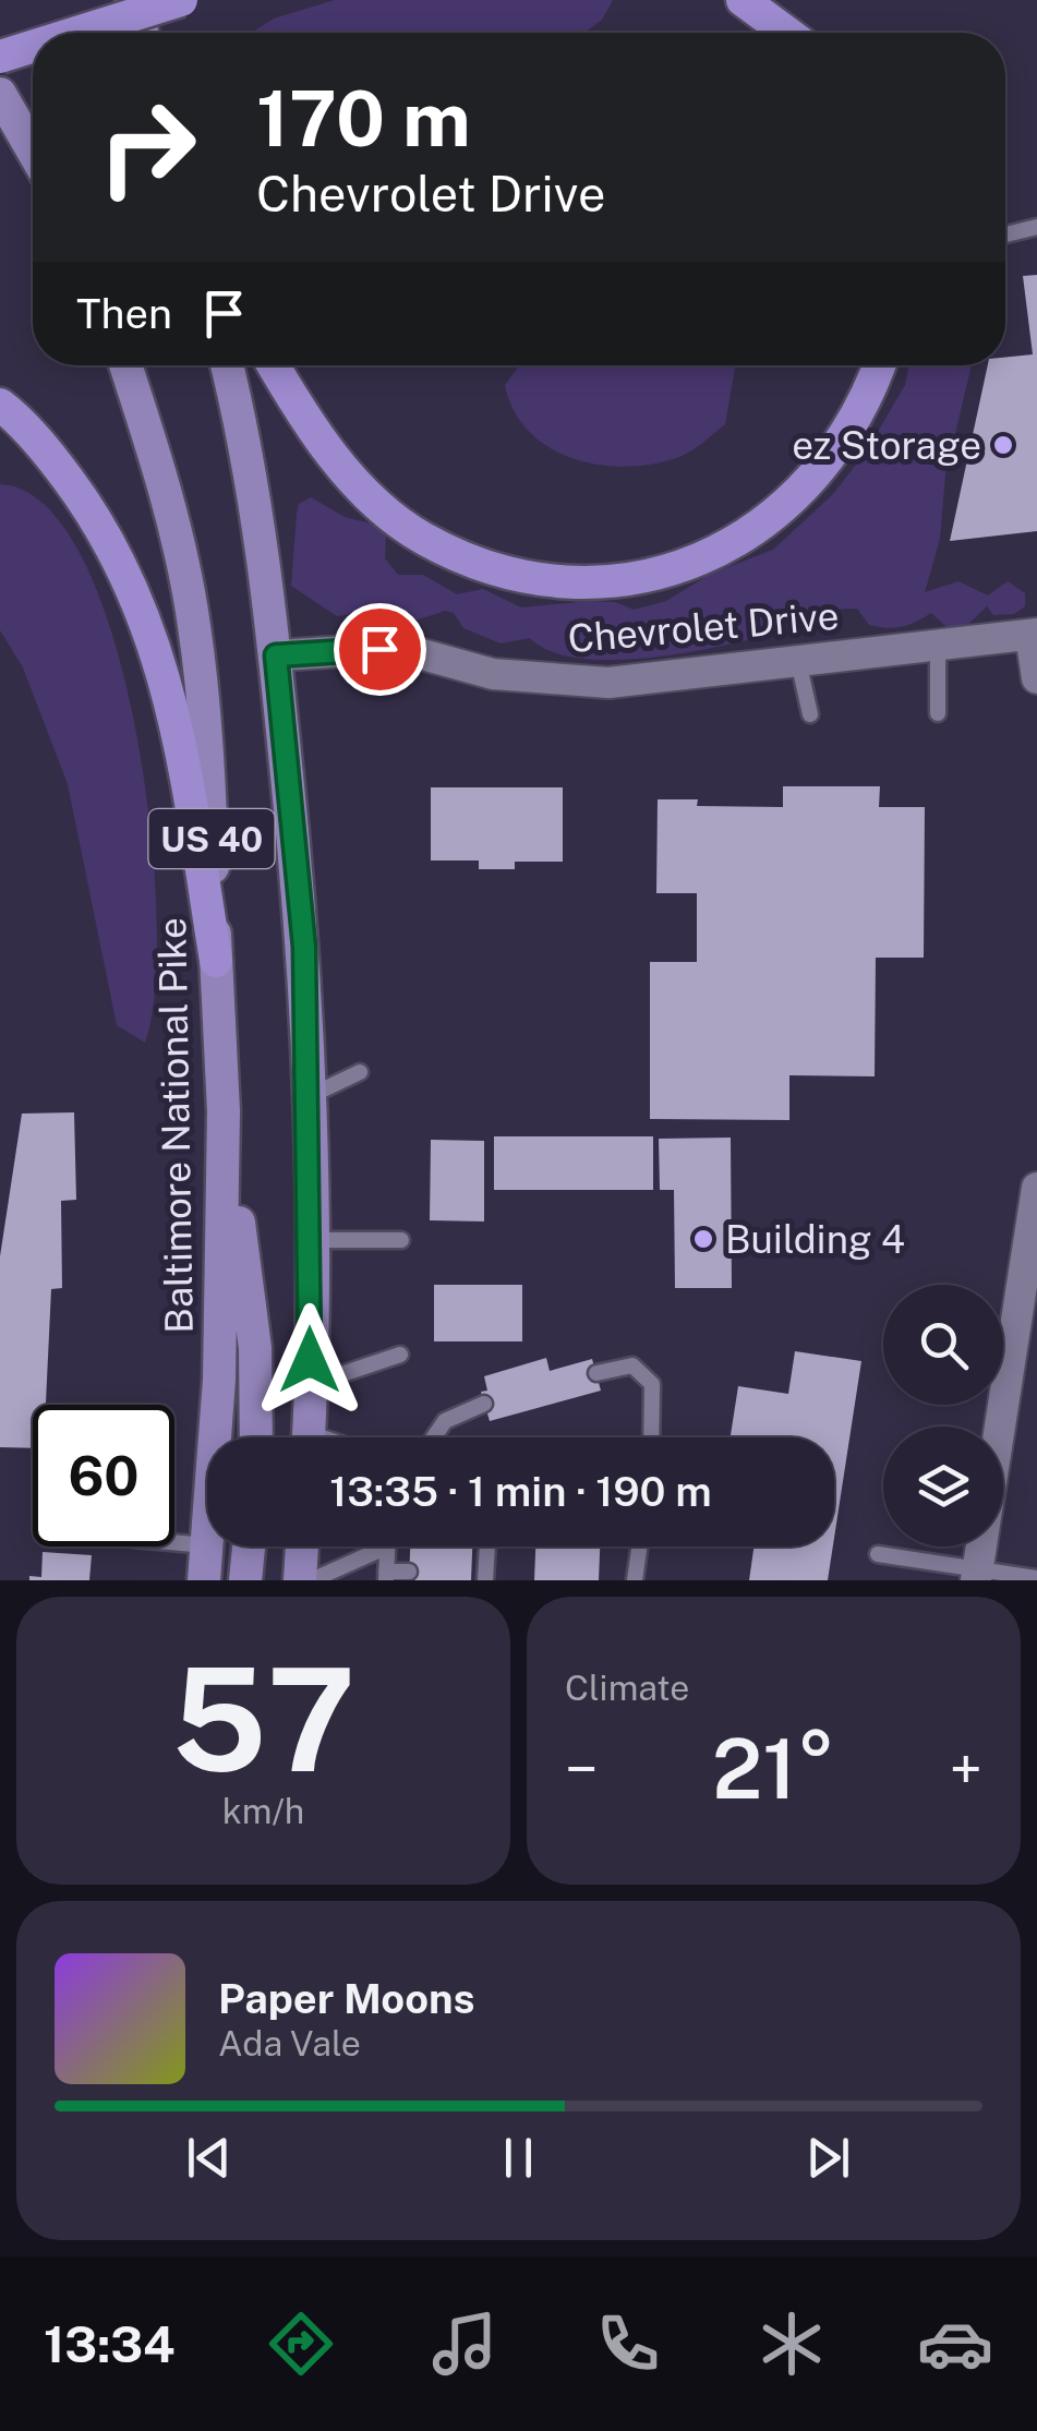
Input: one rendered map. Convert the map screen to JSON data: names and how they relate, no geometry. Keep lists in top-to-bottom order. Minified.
{"streets":{"main road":["US 40","Baltimore National Pike"],"street":["Chevrolet Drive"]},"crossings":[["Chevrolet Drive","US 40"]],"places":["ez Storage","Building 4"],"page":{"turn":["170 m","Chevrolet Drive"],"then":"Then","limit":"60","trip":"13:35 · 1 min · 190 m","tile":[["57","km/h"],"Climate"],"heat":["−","21°","+"],"song":["Paper Moons","Ada Vale"],"tabs":"13:34"}}
